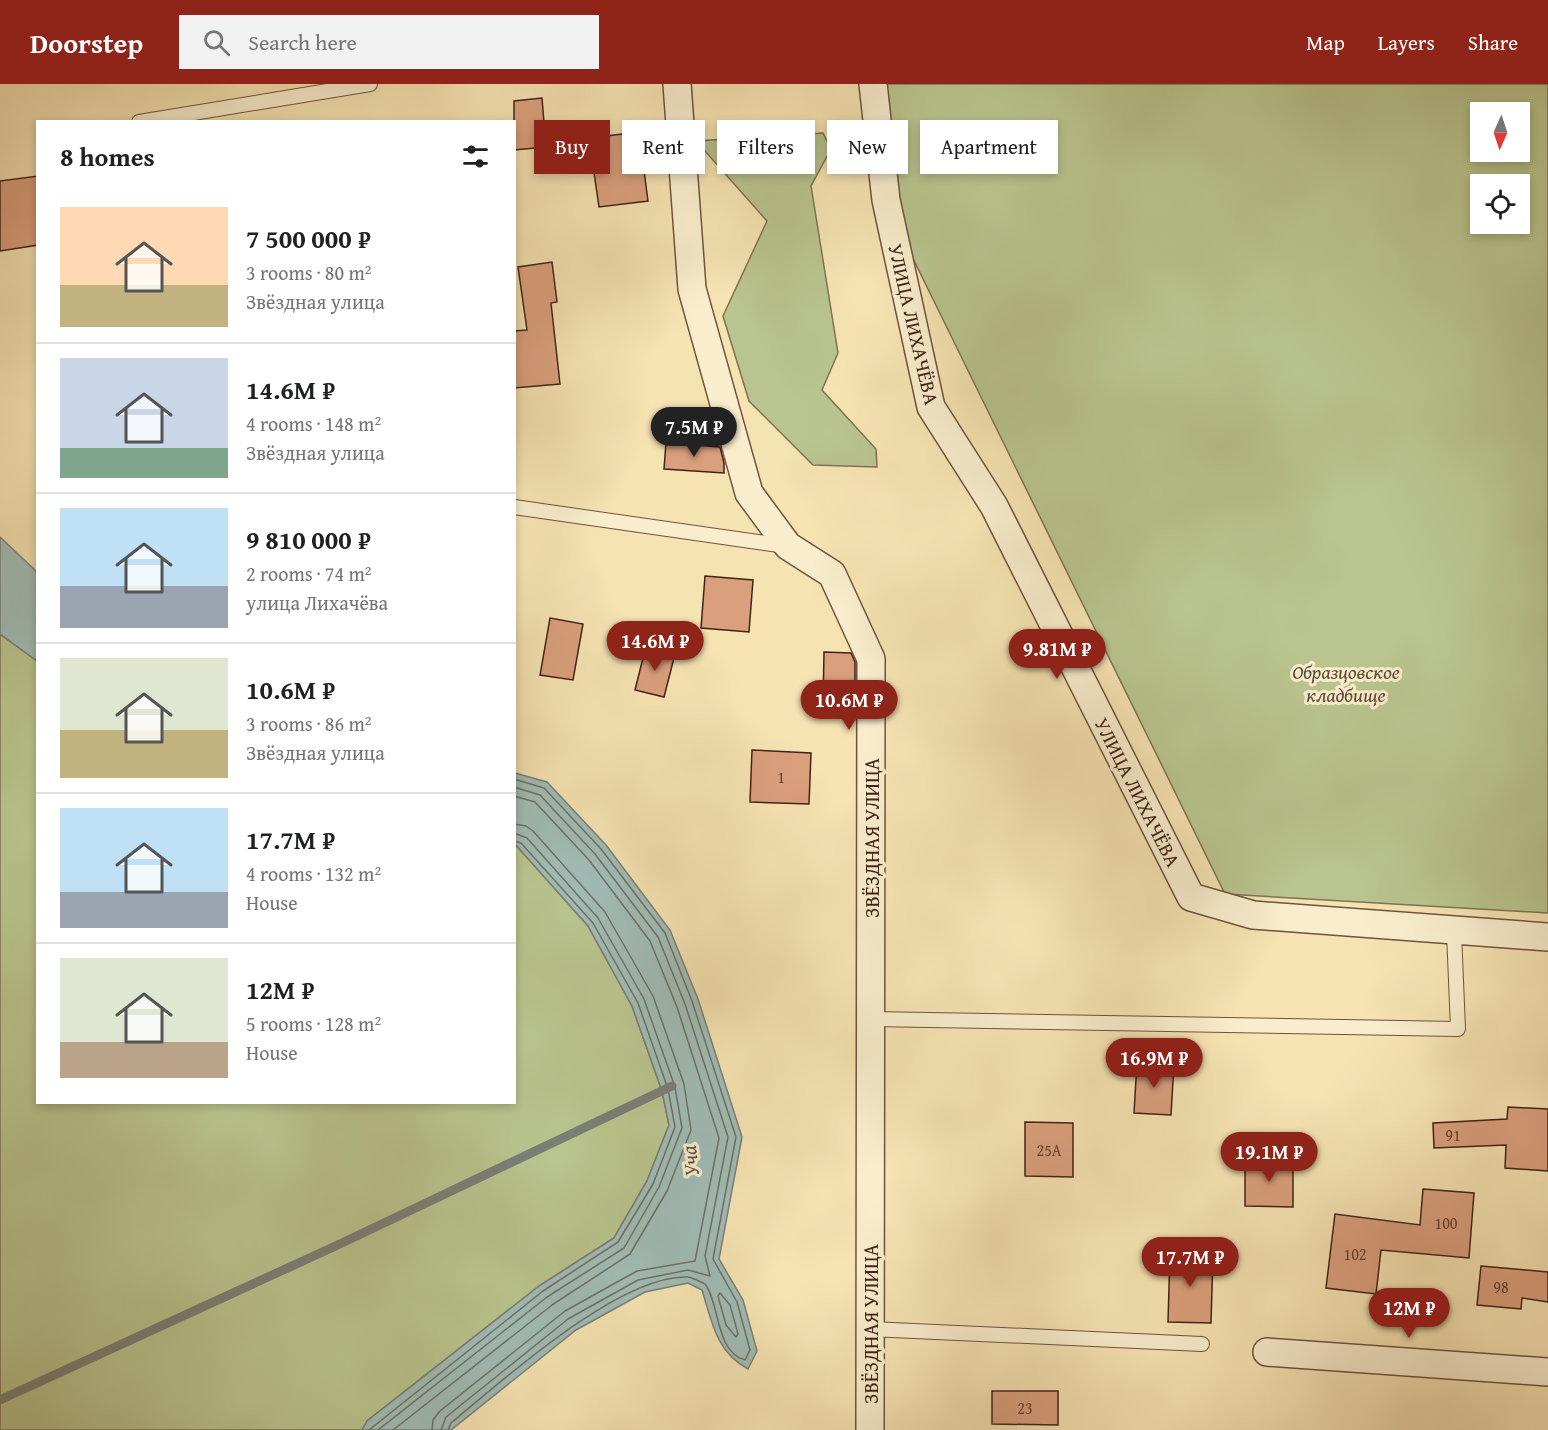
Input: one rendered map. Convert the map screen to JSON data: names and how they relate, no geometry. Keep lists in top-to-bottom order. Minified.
{"streets":{"street":["УЛИЦА ЛИХАЧЁВА","ЗВЁЗДНАЯ УЛИЦА"]},"water":["Уча"],"parks":["Образцовское кладбище"],"house_numbers":["1","91","25А","100","102","98","23"],"north":"bottom","page":{"header":"Doorstep","search":"Search here","nav":["Map","Layers","Share"],"chip":["Buy","Rent","Filters","New","Apartment"],"heading":"8 homes","list":[{"name":"7 500 000 ₽","note":"3 rooms · 80 m² · Звёздная улица"},{"name":"14.6M ₽","note":"4 rooms · 148 m² · Звёздная улица"},{"name":"9 810 000 ₽","note":"2 rooms · 74 m² · улица Лихачёва"},{"name":"10.6M ₽","note":"3 rooms · 86 m² · Звёздная улица"},{"name":"17.7M ₽","note":"4 rooms · 132 m² · House"},{"name":"12M ₽","note":"5 rooms · 128 m² · House"}],"price":["7.5M ₽","14.6M ₽","9.81M ₽","10.6M ₽","16.9M ₽","19.1M ₽","17.7M ₽","12M ₽"]}}
